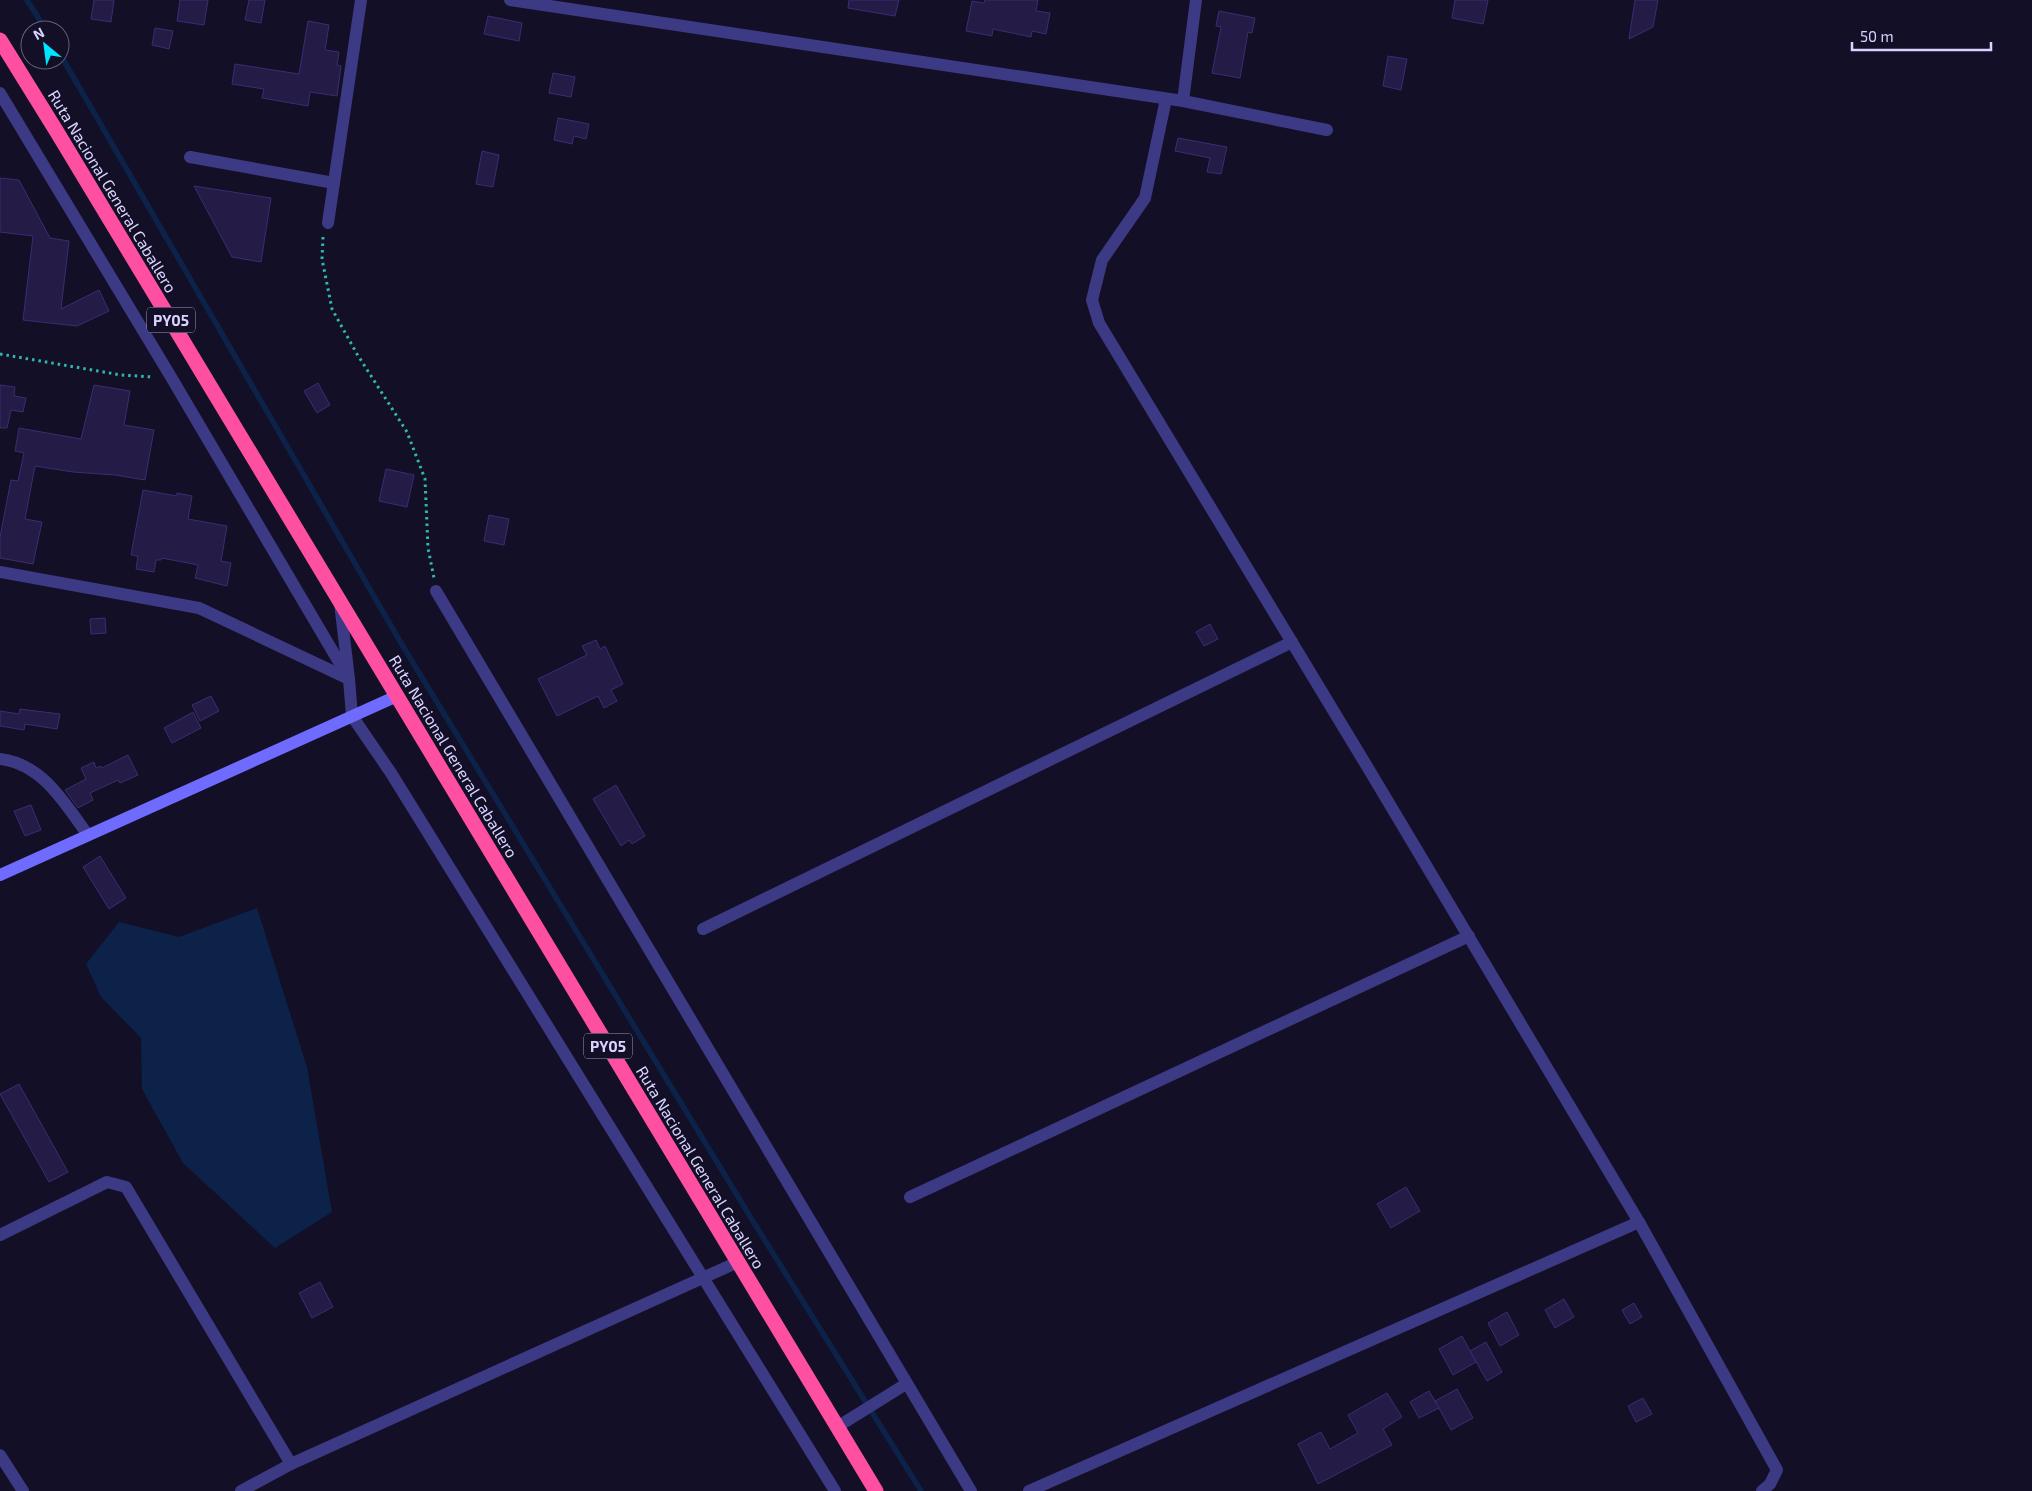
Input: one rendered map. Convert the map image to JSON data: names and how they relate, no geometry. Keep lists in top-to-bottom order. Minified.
{"streets":{"highway":["Ruta Nacional General Caballero","PY05"]},"scale_bar":"50 m","north":"top left"}
